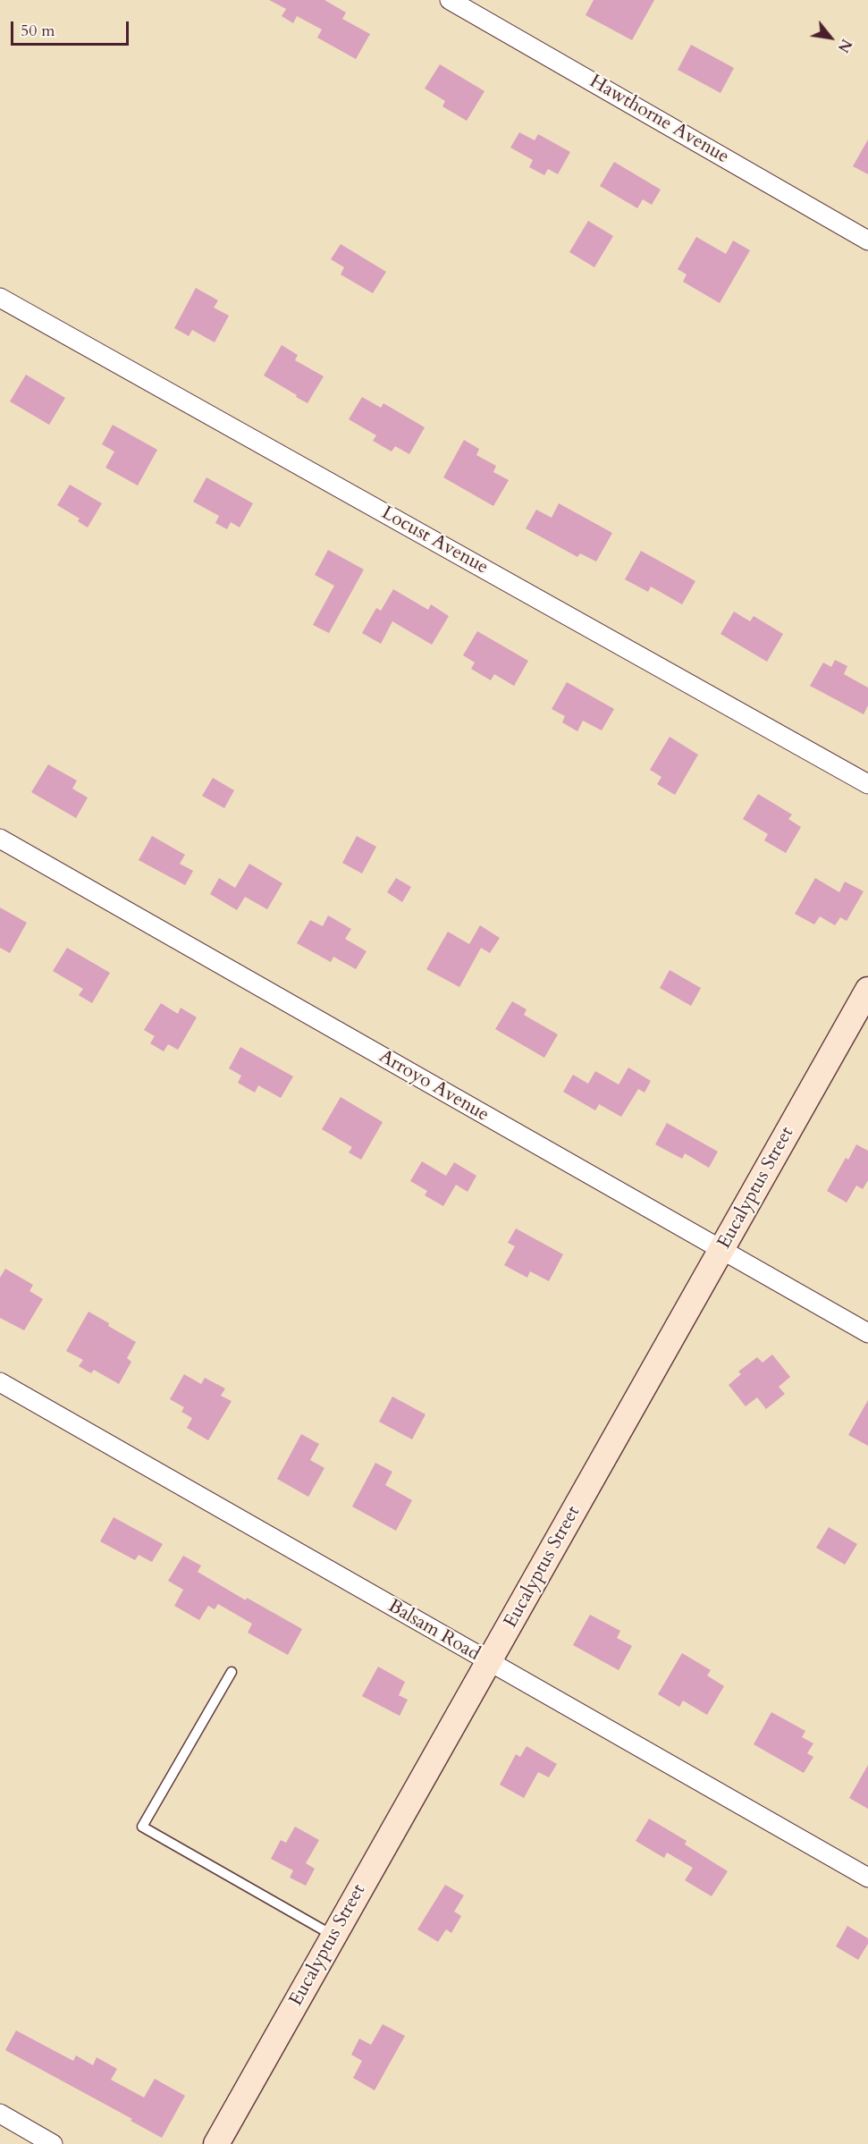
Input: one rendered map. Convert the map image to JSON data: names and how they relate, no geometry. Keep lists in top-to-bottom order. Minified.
{"streets":{"main road":["Eucalyptus Street"],"street":["Hawthorne Avenue","Locust Avenue","Arroyo Avenue","Balsam Road"]},"crossings":[["Arroyo Avenue","Eucalyptus Street"],["Eucalyptus Street","Balsam Road"]],"scale_bar":"50 m","north":"bottom right"}
